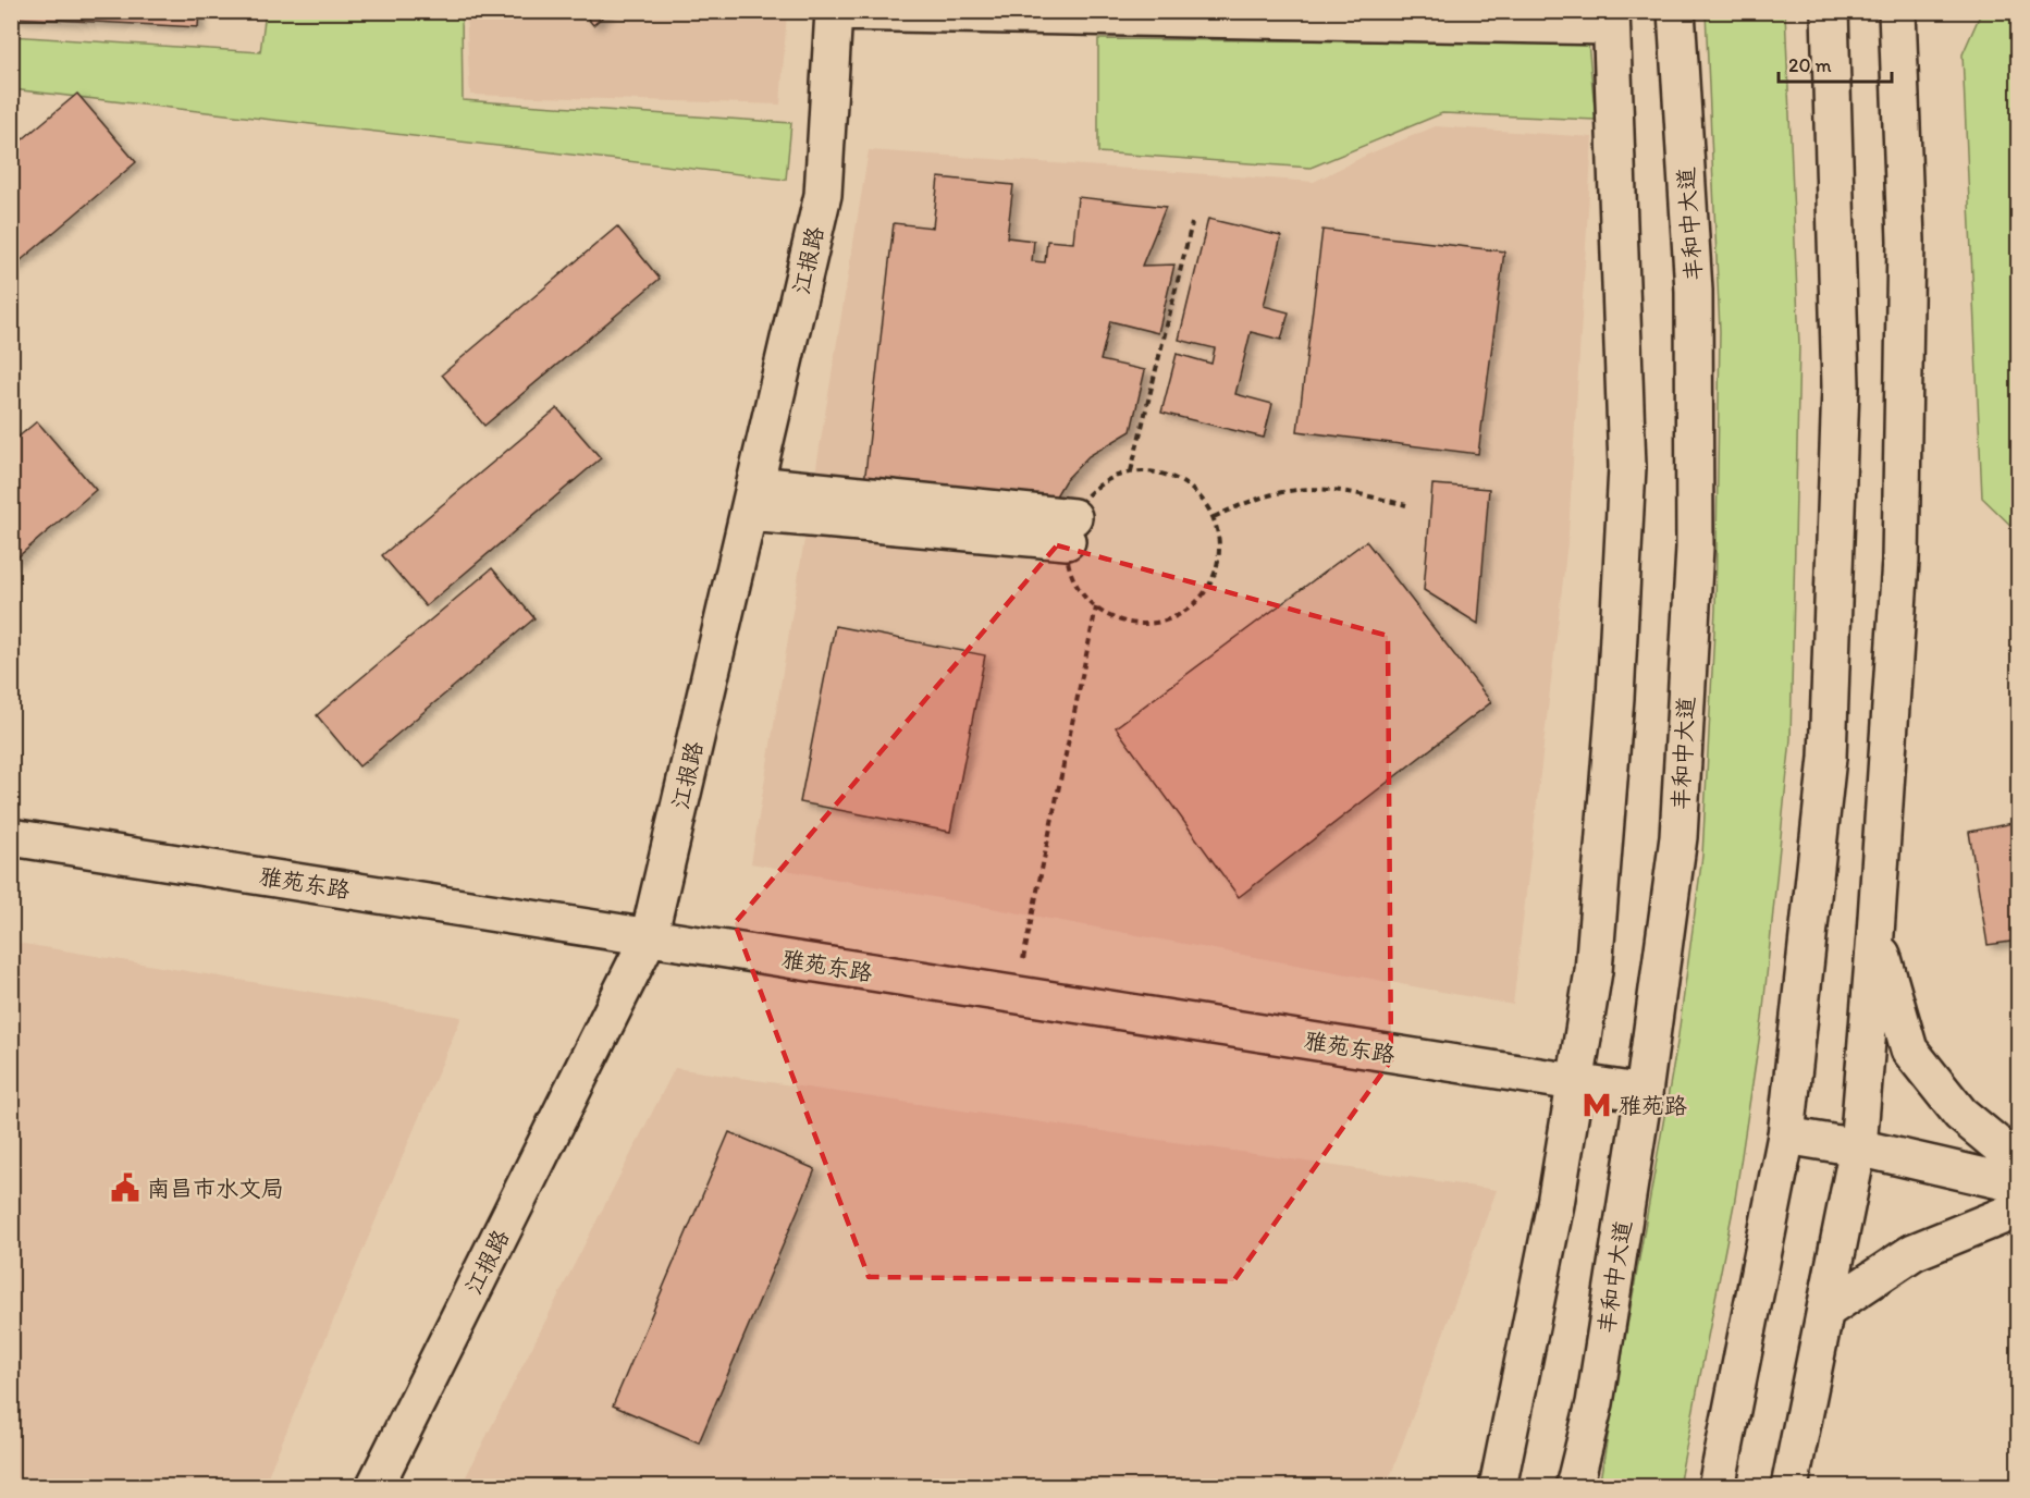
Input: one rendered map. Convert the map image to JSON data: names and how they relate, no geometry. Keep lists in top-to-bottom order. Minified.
{"streets":{"main road":["丰和中大道","江报路","雅苑东路"]},"crossings":[["丰和中大道","雅苑东路"],["江报路","雅苑东路"]],"places":{"metro station":["雅苑路"],"public building":["南昌市水文局"]},"scale_bar":"20 m"}
